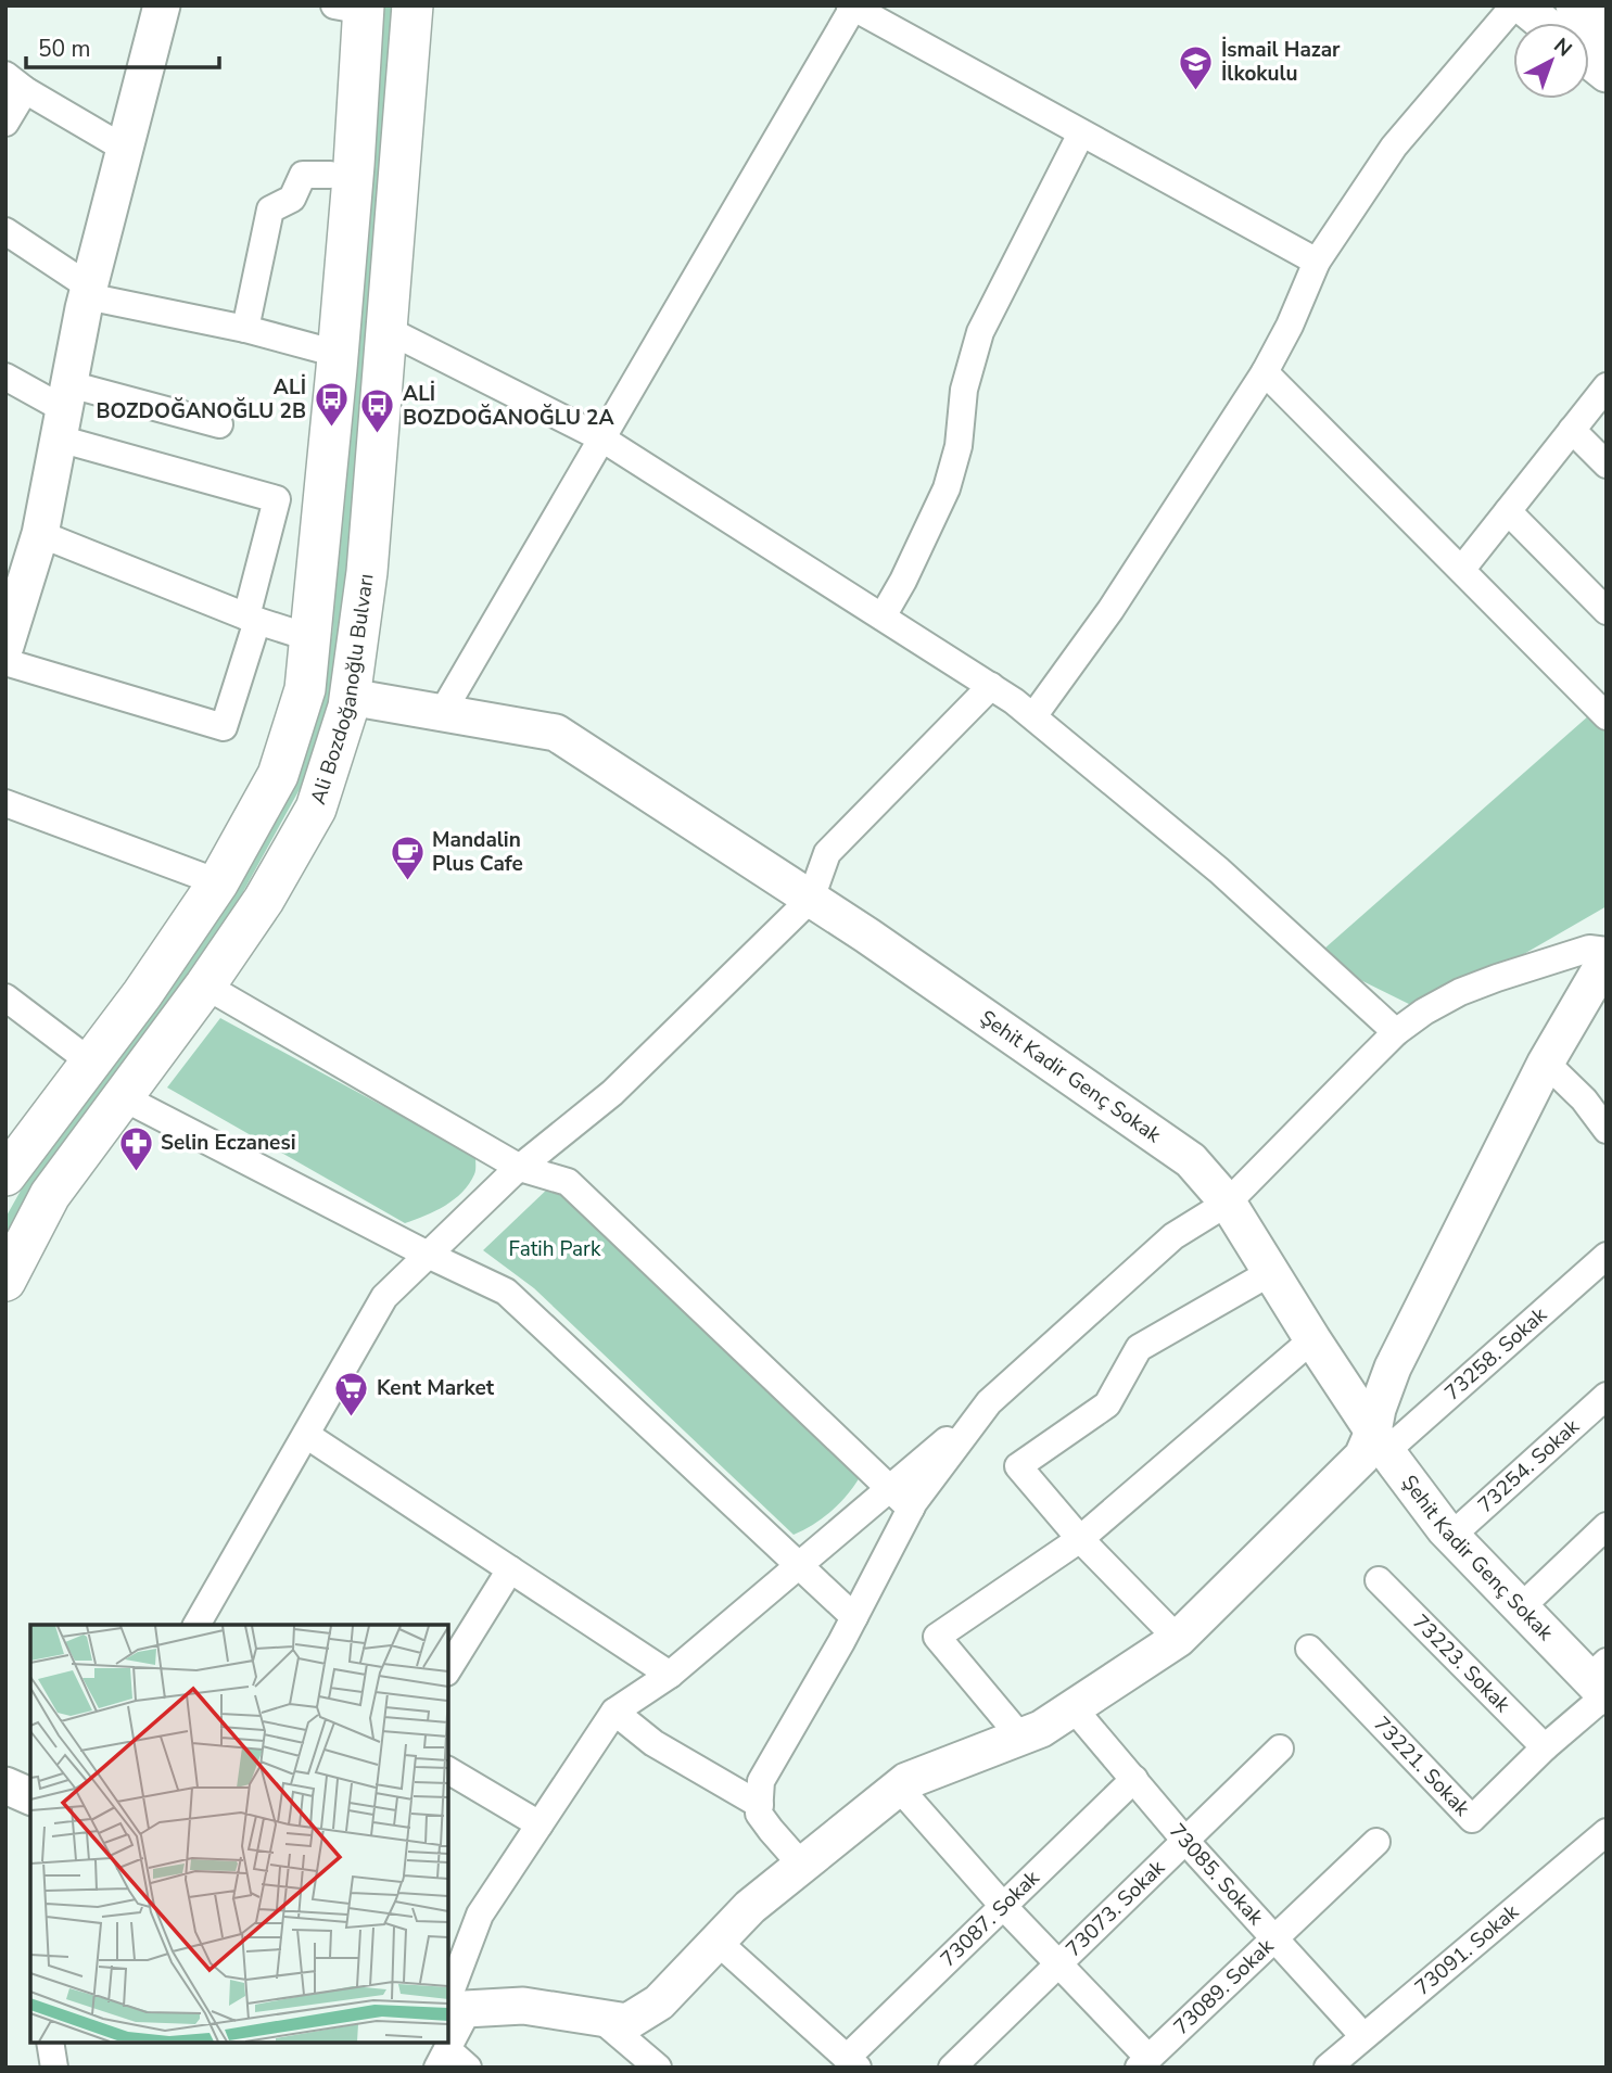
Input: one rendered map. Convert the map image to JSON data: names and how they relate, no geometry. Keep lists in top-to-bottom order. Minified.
{"streets":{"main road":["Ali Bozdoğanoğlu Bulvarı"],"street":["Şehit Kadir Genç Sokak","73258. Sokak","73254. Sokak","73223. Sokak","73221. Sokak","73085. Sokak","73073. Sokak","73087. Sokak","73091. Sokak","73089. Sokak"]},"crossings":[["Ali Bozdoğanoğlu Bulvarı","Şehit Kadir Genç Sokak"],["Şehit Kadir Genç Sokak","73258. Sokak"],["Şehit Kadir Genç Sokak","73254. Sokak"],["Şehit Kadir Genç Sokak","73221. Sokak"],["73223. Sokak","73221. Sokak"],["73085. Sokak","73073. Sokak"],["73085. Sokak","73087. Sokak"],["73085. Sokak","73091. Sokak"],["73085. Sokak","73089. Sokak"]],"parks":["Fatih Park"],"places":{"school or university":["İsmail Hazar İlkokulu"],"bus stop":["ALİ BOZDOĞANOĞLU 2B","ALİ BOZDOĞANOĞLU 2A"],"cafe":["Mandalin Plus Cafe"],"pharmacy":["Selin Eczanesi"],"supermarket":["Kent Market"]},"scale_bar":"50 m","north":"top right"}
